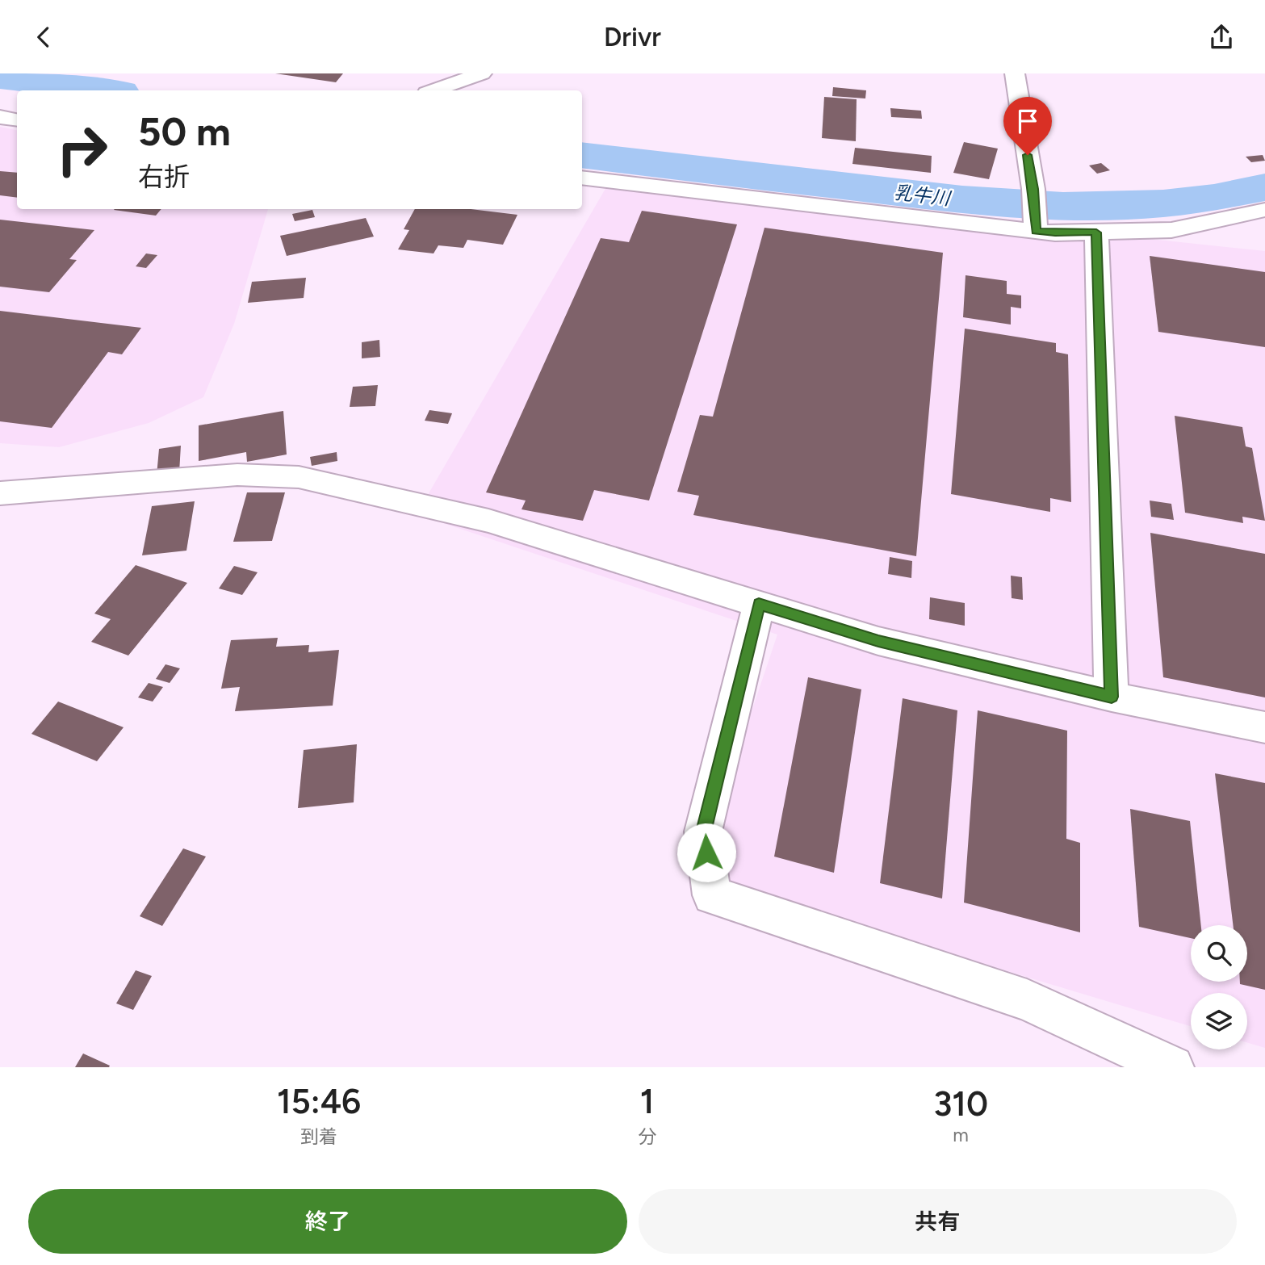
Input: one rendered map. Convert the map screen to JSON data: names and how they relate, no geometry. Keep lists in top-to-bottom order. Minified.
{"water":["乳牛川"],"page":{"header":"Drivr","turn":["50 m","右折"],"eta":["15:46","到着","1","分","310","m"],"buttons":["終了","共有"]}}
